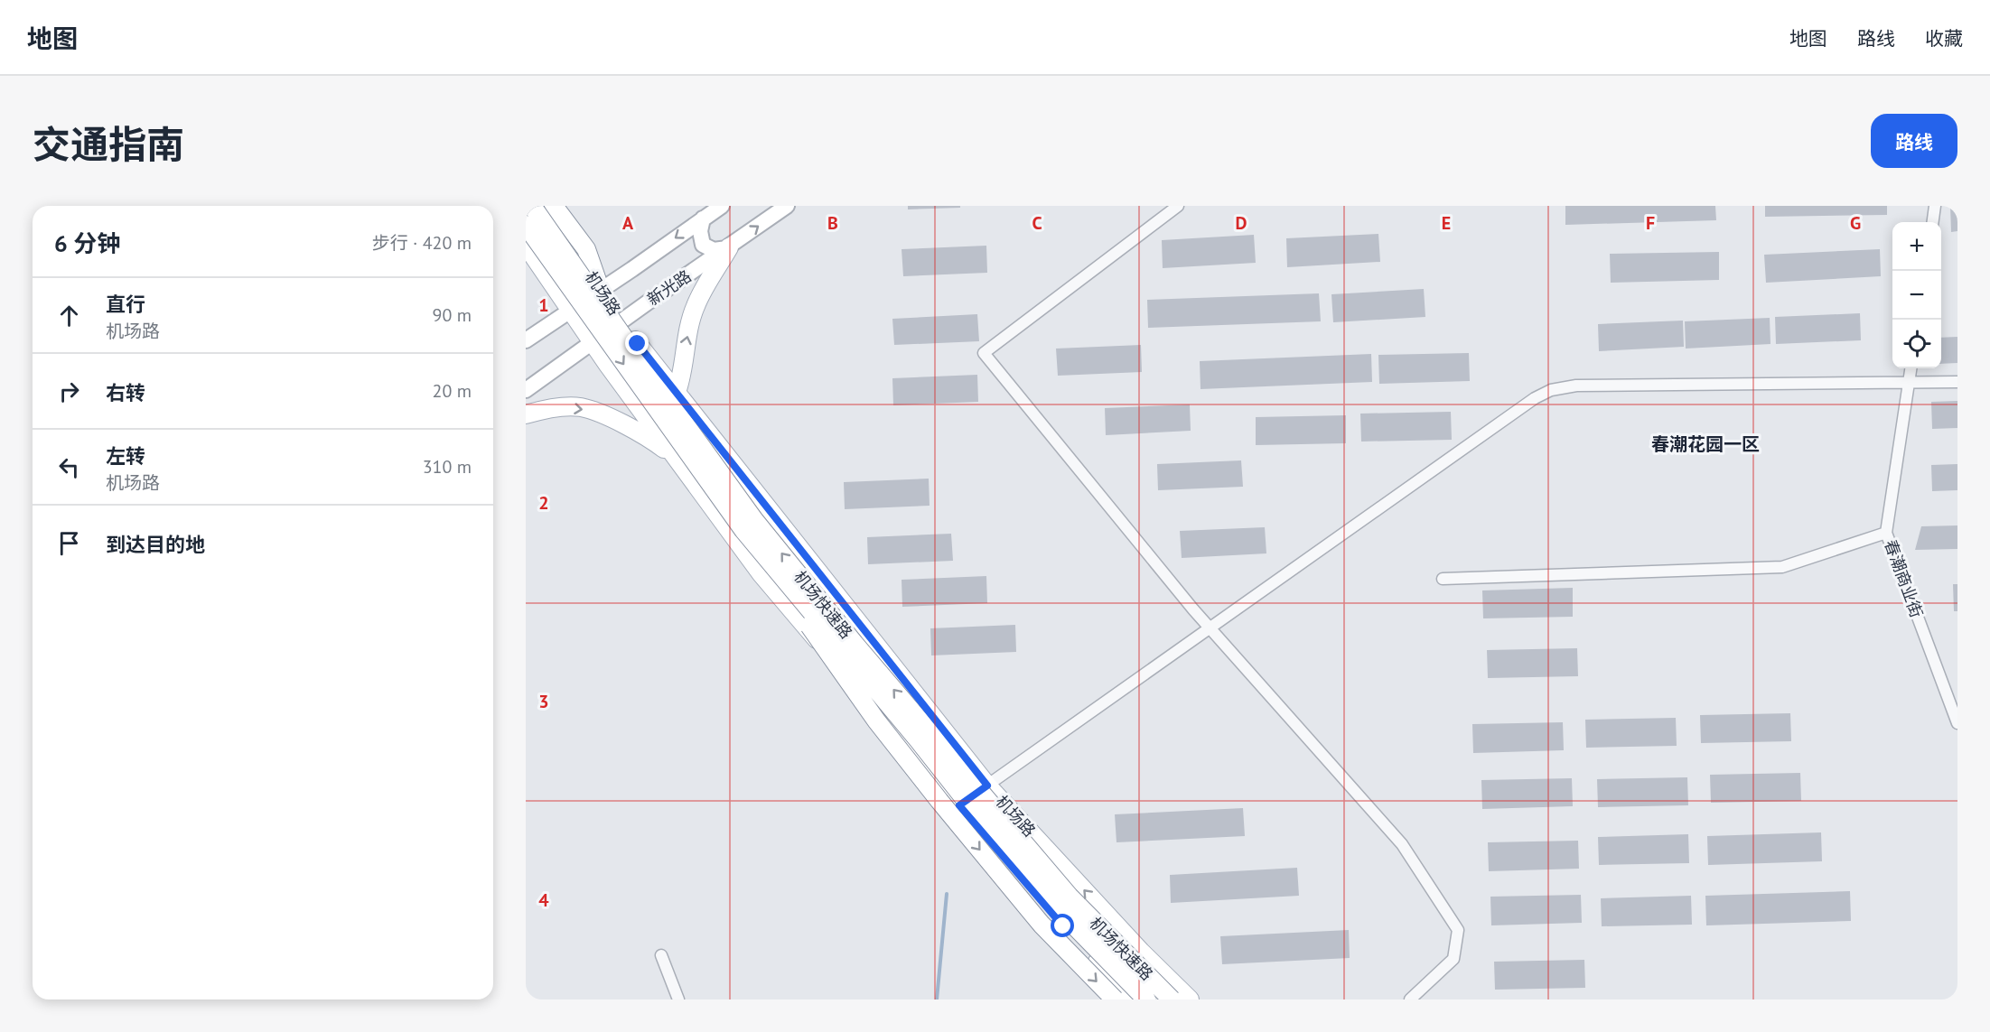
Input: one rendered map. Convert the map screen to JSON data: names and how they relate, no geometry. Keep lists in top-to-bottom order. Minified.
{"streets":{"main road":["新光路","机场路","机场快速路"],"street":["春潮商业街"]},"crossings":[["新光路","机场路"]],"districts":["春潮花园一区"],"page":{"header":"地图","nav":["地图","路线","收藏"],"title":"交通指南","buttons":"路线","heading":["6 分钟","步行 · 420 m"],"map_buttons":["+","−"],"list":[["直行","机场路","90 m"],["右转","20 m"],["左转","机场路","310 m"],"到达目的地"]},"grid":{"columns":["A","B","C","D","E","F","G"],"rows":["1","2","3","4"]}}
